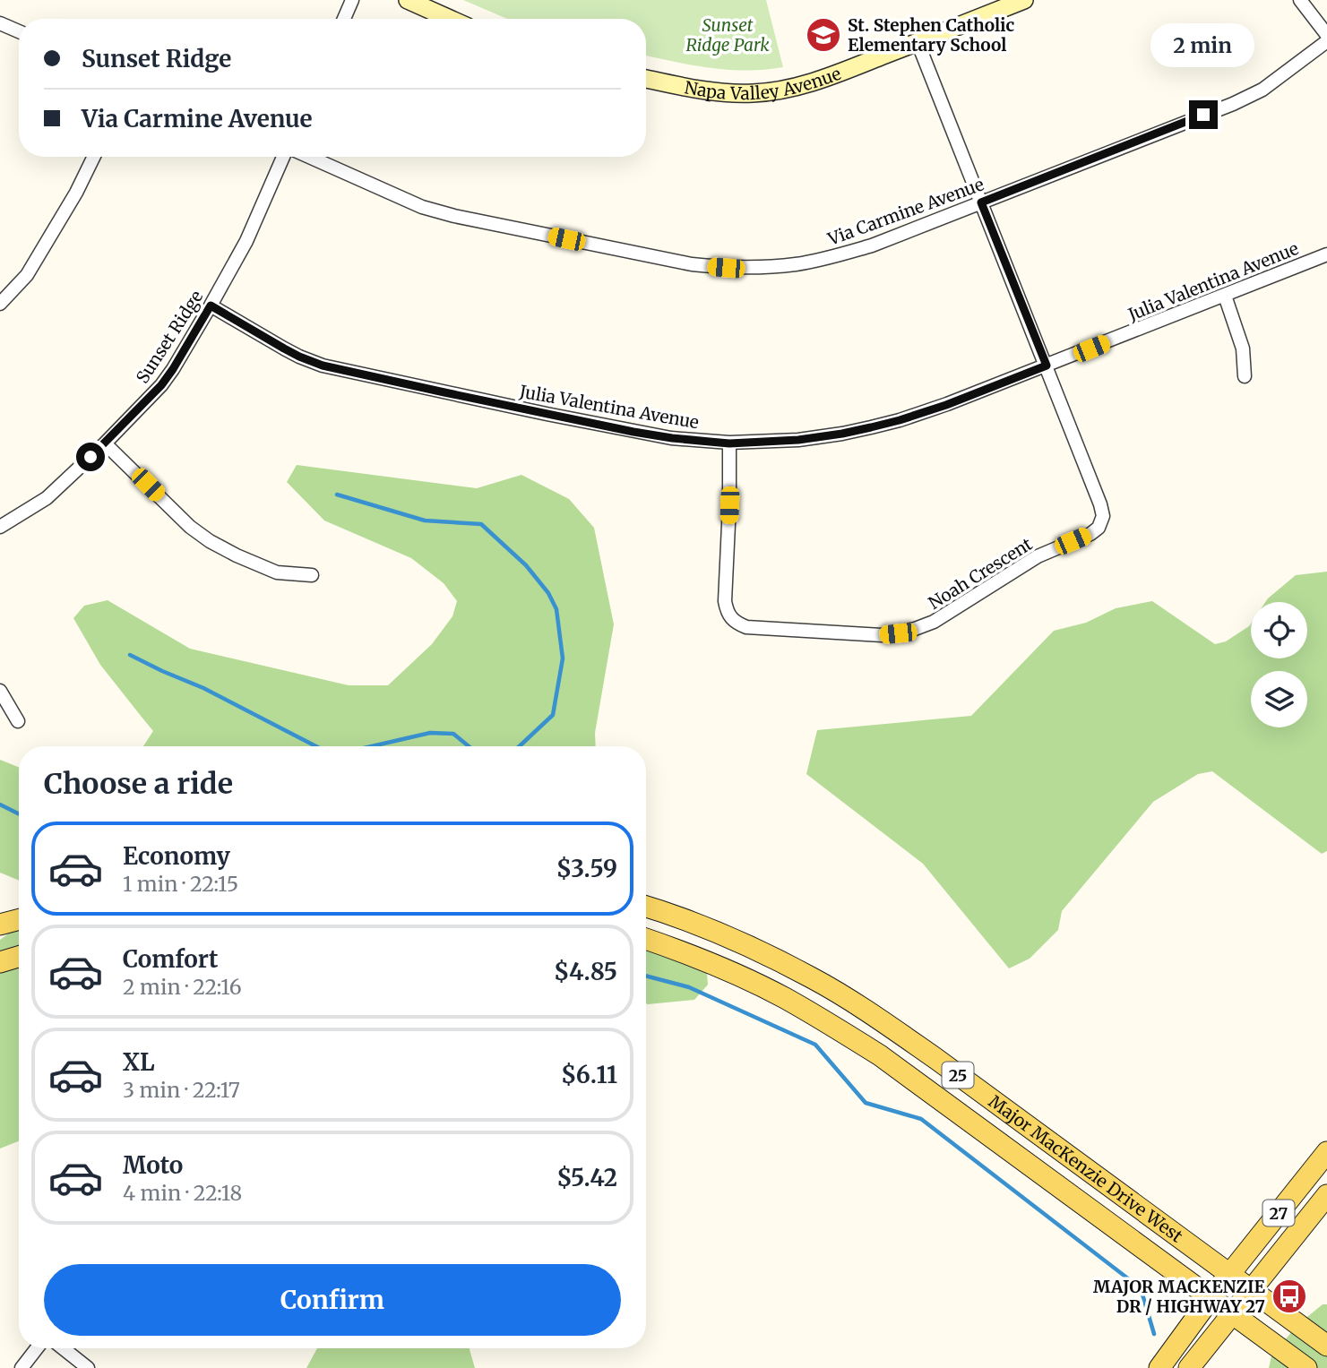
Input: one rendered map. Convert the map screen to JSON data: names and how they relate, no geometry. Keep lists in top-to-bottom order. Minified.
{"streets":{"main road":["25","Major MacKenzie Drive West","27"],"street":["Napa Valley Avenue","Via Carmine Avenue","Julia Valentina Avenue","Sunset Ridge","Noah Crescent"]},"crossings":[["Julia Valentina Avenue","Sunset Ridge"],["Julia Valentina Avenue","Noah Crescent"],["Major MacKenzie Drive West","27"]],"parks":["Sunset Ridge Park"],"places":{"school or university":["St. Stephen Catholic Elementary School"],"bus stop":["MAJOR MACKENZIE DR / HIGHWAY 27"]},"page":{"banner":["Sunset Ridge","Via Carmine Avenue"],"bubble":"2 min","heading":"Choose a ride","list":[{"name":"Economy","note":"1 min · 22:15","value":"$3.59"},{"name":"Comfort","note":"2 min · 22:16","value":"$4.85"},{"name":"XL","note":"3 min · 22:17","value":"$6.11"},{"name":"Moto","note":"4 min · 22:18","value":"$5.42"}],"buttons":"Confirm"}}
